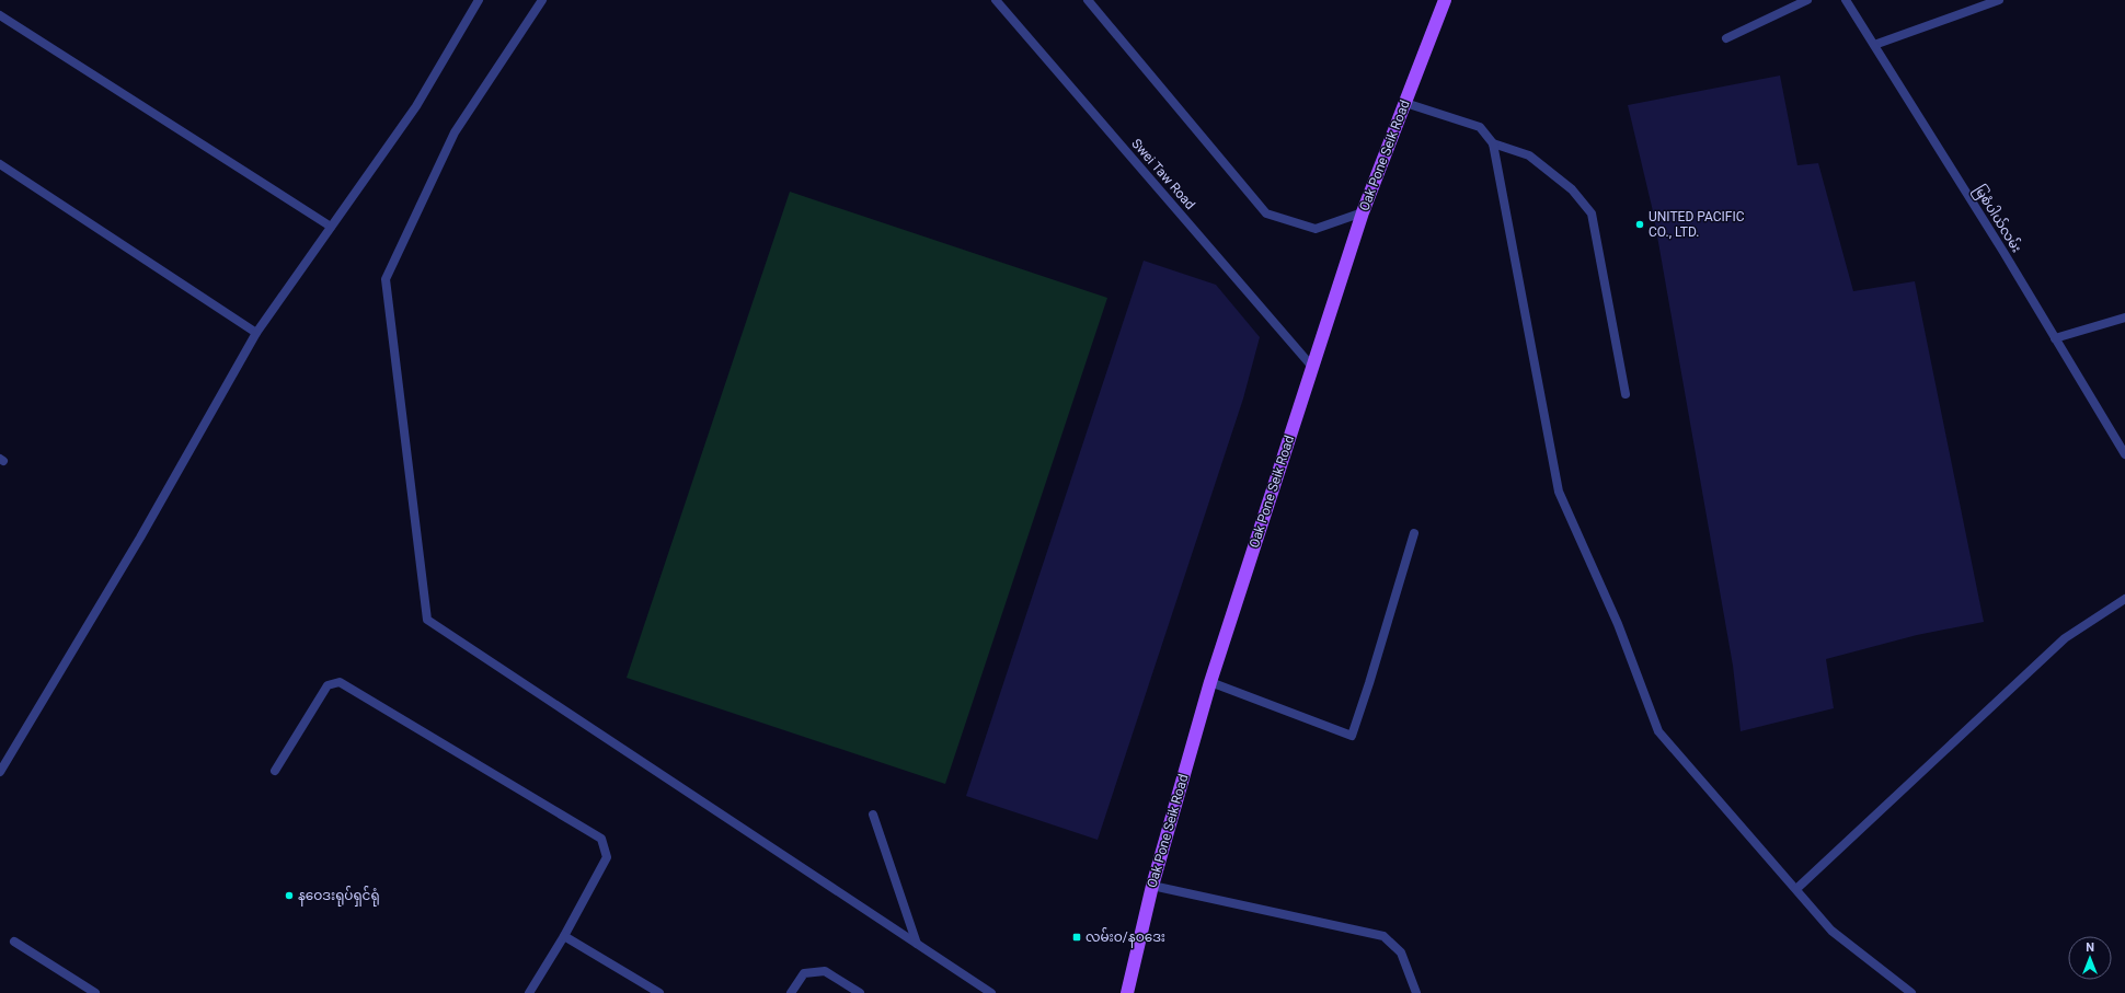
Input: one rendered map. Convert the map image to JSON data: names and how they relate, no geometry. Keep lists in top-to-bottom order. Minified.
{"streets":{"main road":["Oak Pone Seik Road"],"street":["Swei Taw Road","မြစံပါယ်လမ်း"]},"crossings":[["Oak Pone Seik Road","Swei Taw Road"]],"places":{"other":["UNITED PACIFIC CO., LTD.","နဝေဒးရုပ်ရှင်ရုံ"],"transit":["လမ်းဝ/နဝဒေး"]},"north":"top"}
